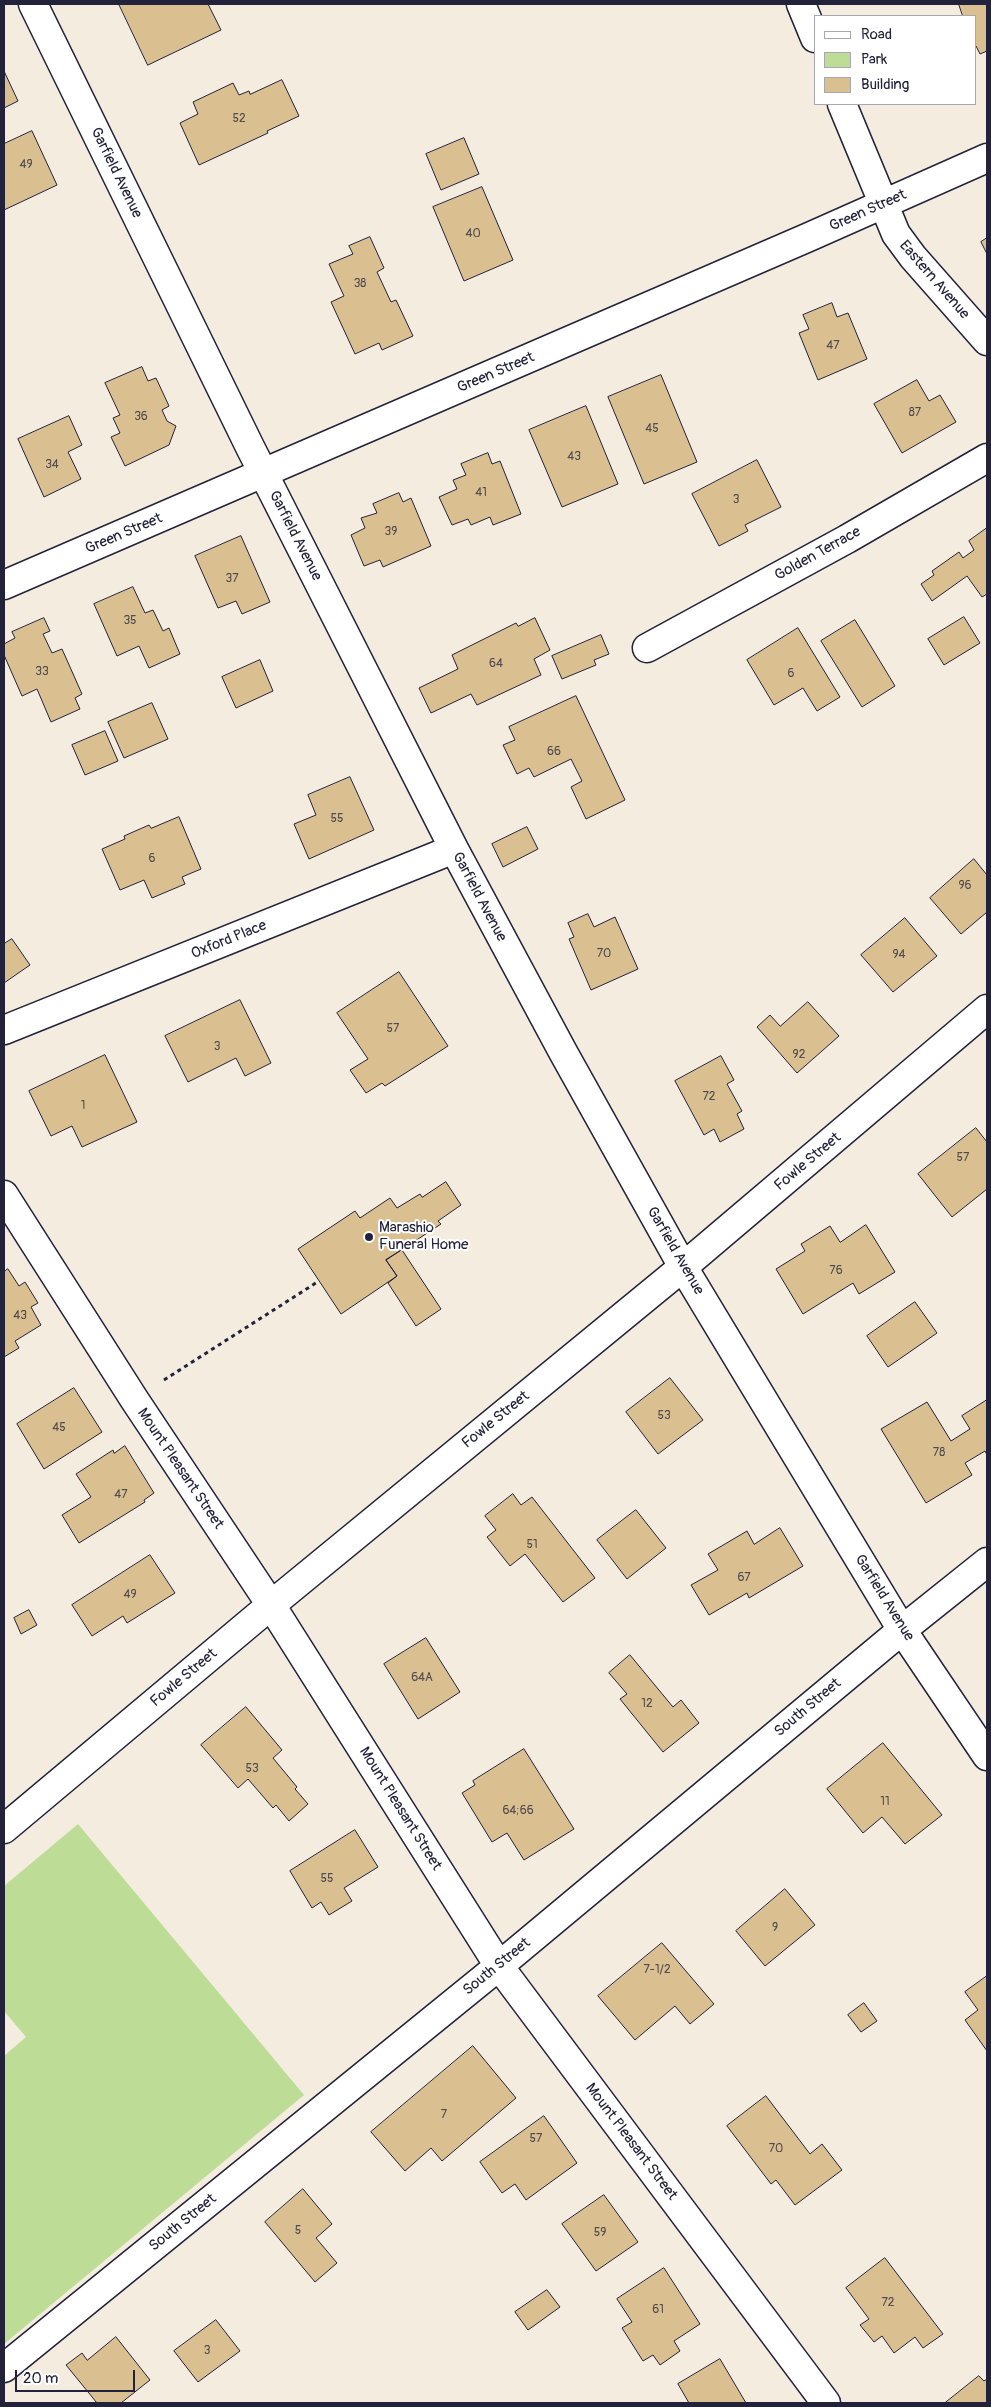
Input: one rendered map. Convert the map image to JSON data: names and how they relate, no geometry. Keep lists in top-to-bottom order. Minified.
{"streets":{"street":["Garfield Avenue","Green Street","Eastern Avenue","Golden Terrace","Oxford Place","Fowle Street","Mount Pleasant Street","South Street"]},"crossings":[["Garfield Avenue","Green Street"],["Garfield Avenue","Oxford Place"],["Garfield Avenue","Fowle Street"],["Garfield Avenue","South Street"],["Green Street","Eastern Avenue"],["Fowle Street","Mount Pleasant Street"],["Mount Pleasant Street","South Street"]],"places":["Marashio Funeral Home"],"house_numbers":["52","49","40","38","47","87","36","45","43","34","41","3","39","37","35","64","33","6","66","55","6","96","70","94","57","3","92","72","1","57","76","43","53","45","78","47","51","67","49","64A","12","53","11","64;66","55","9","7-1/2","7","57","70","5","59","72","61","3"],"legend":["Road","Park","Building"],"scale_bar":"20 m"}
